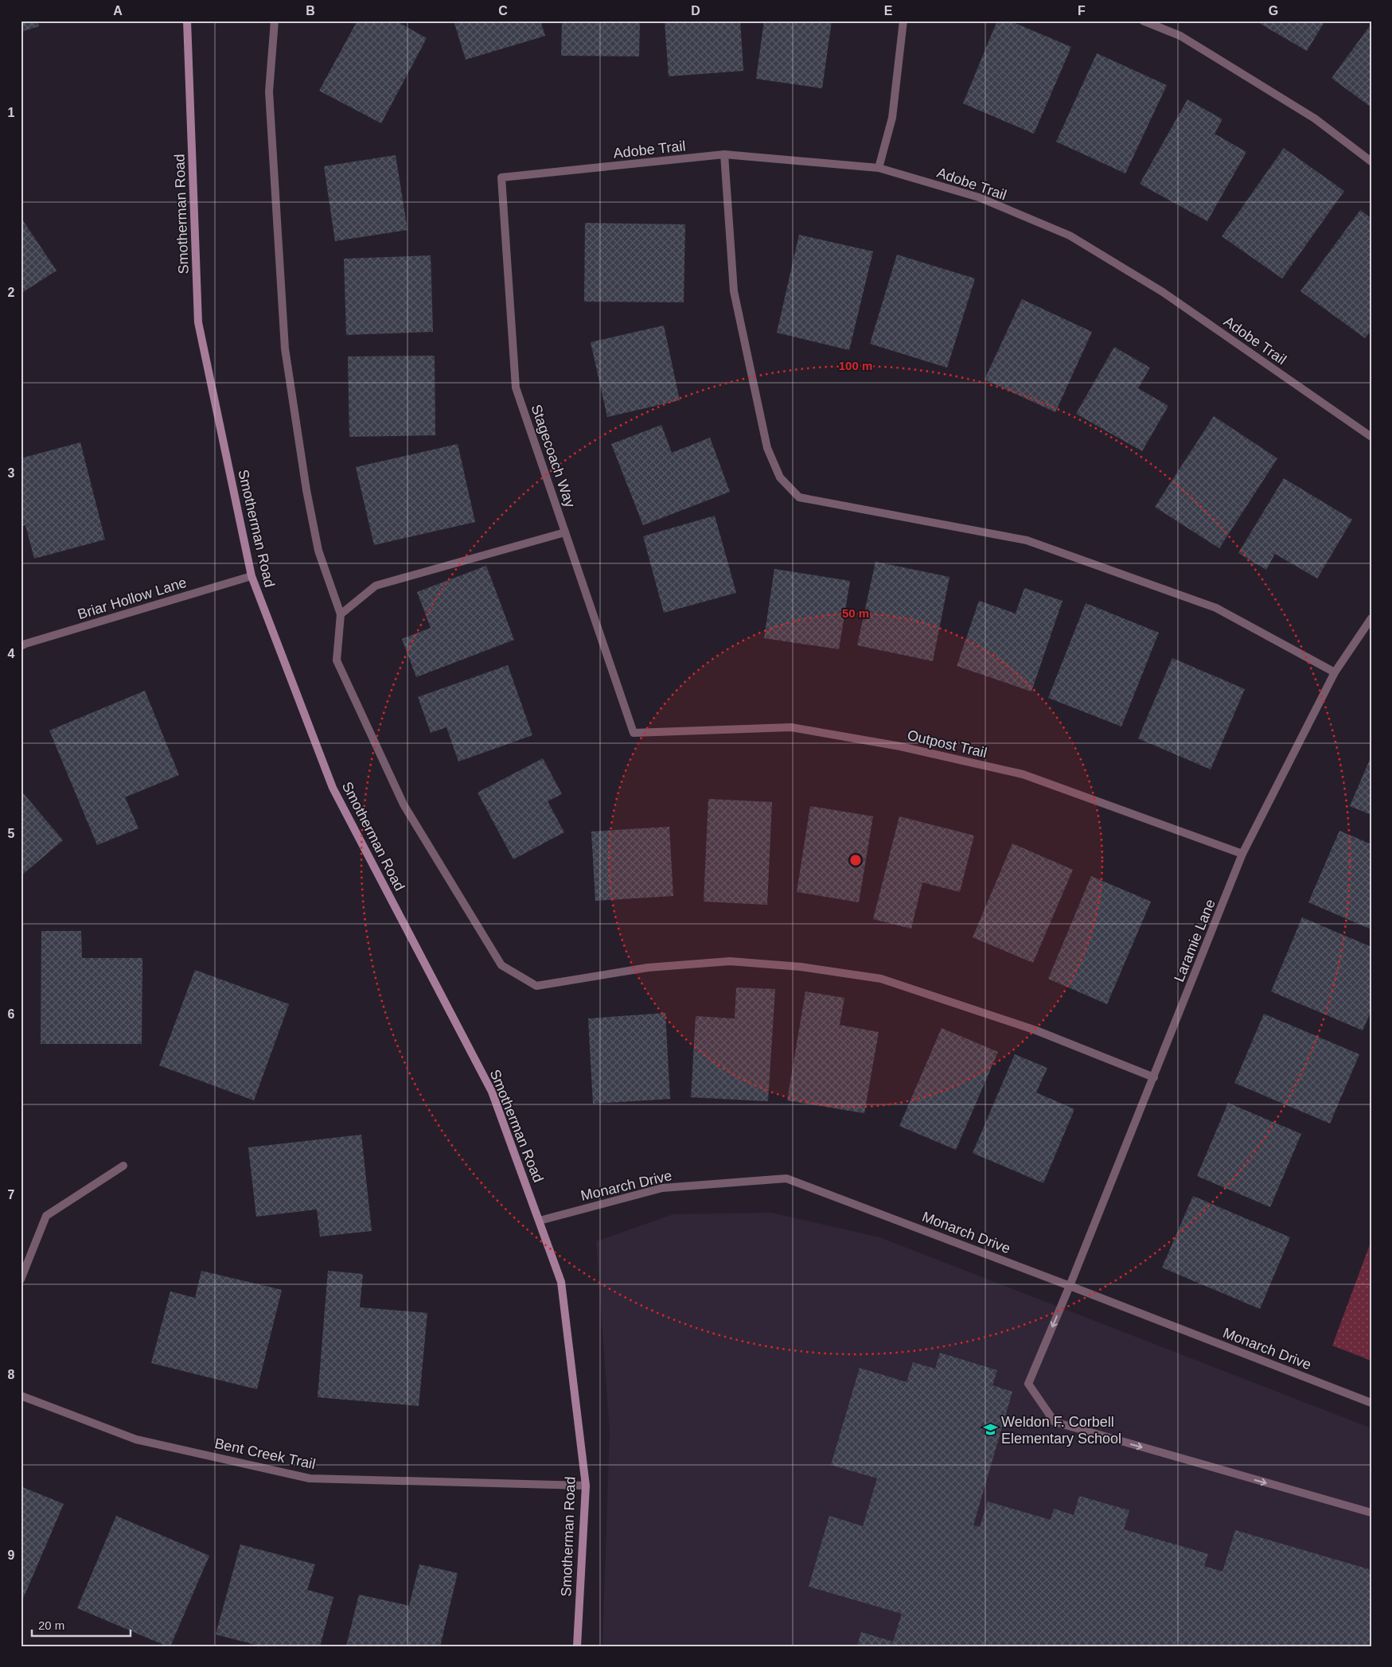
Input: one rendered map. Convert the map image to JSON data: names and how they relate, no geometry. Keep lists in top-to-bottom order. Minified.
{"streets":{"street":["Adobe Trail","Smotherman Road","Stagecoach Way","Briar Hollow Lane","Outpost Trail","Laramie Lane","Monarch Drive","Bent Creek Trail"]},"crossings":[["Adobe Trail","Stagecoach Way"],["Smotherman Road","Briar Hollow Lane"],["Smotherman Road","Monarch Drive"],["Smotherman Road","Bent Creek Trail"],["Stagecoach Way","Outpost Trail"],["Outpost Trail","Laramie Lane"],["Laramie Lane","Monarch Drive"]],"places":{"school or university":["Weldon F. Corbell Elementary School"]},"scale_bar":"20 m","grid":{"columns":["A","B","C","D","E","F","G"],"rows":["1","2","3","4","5","6","7","8","9"]},"rings":["100 m","50 m"]}
